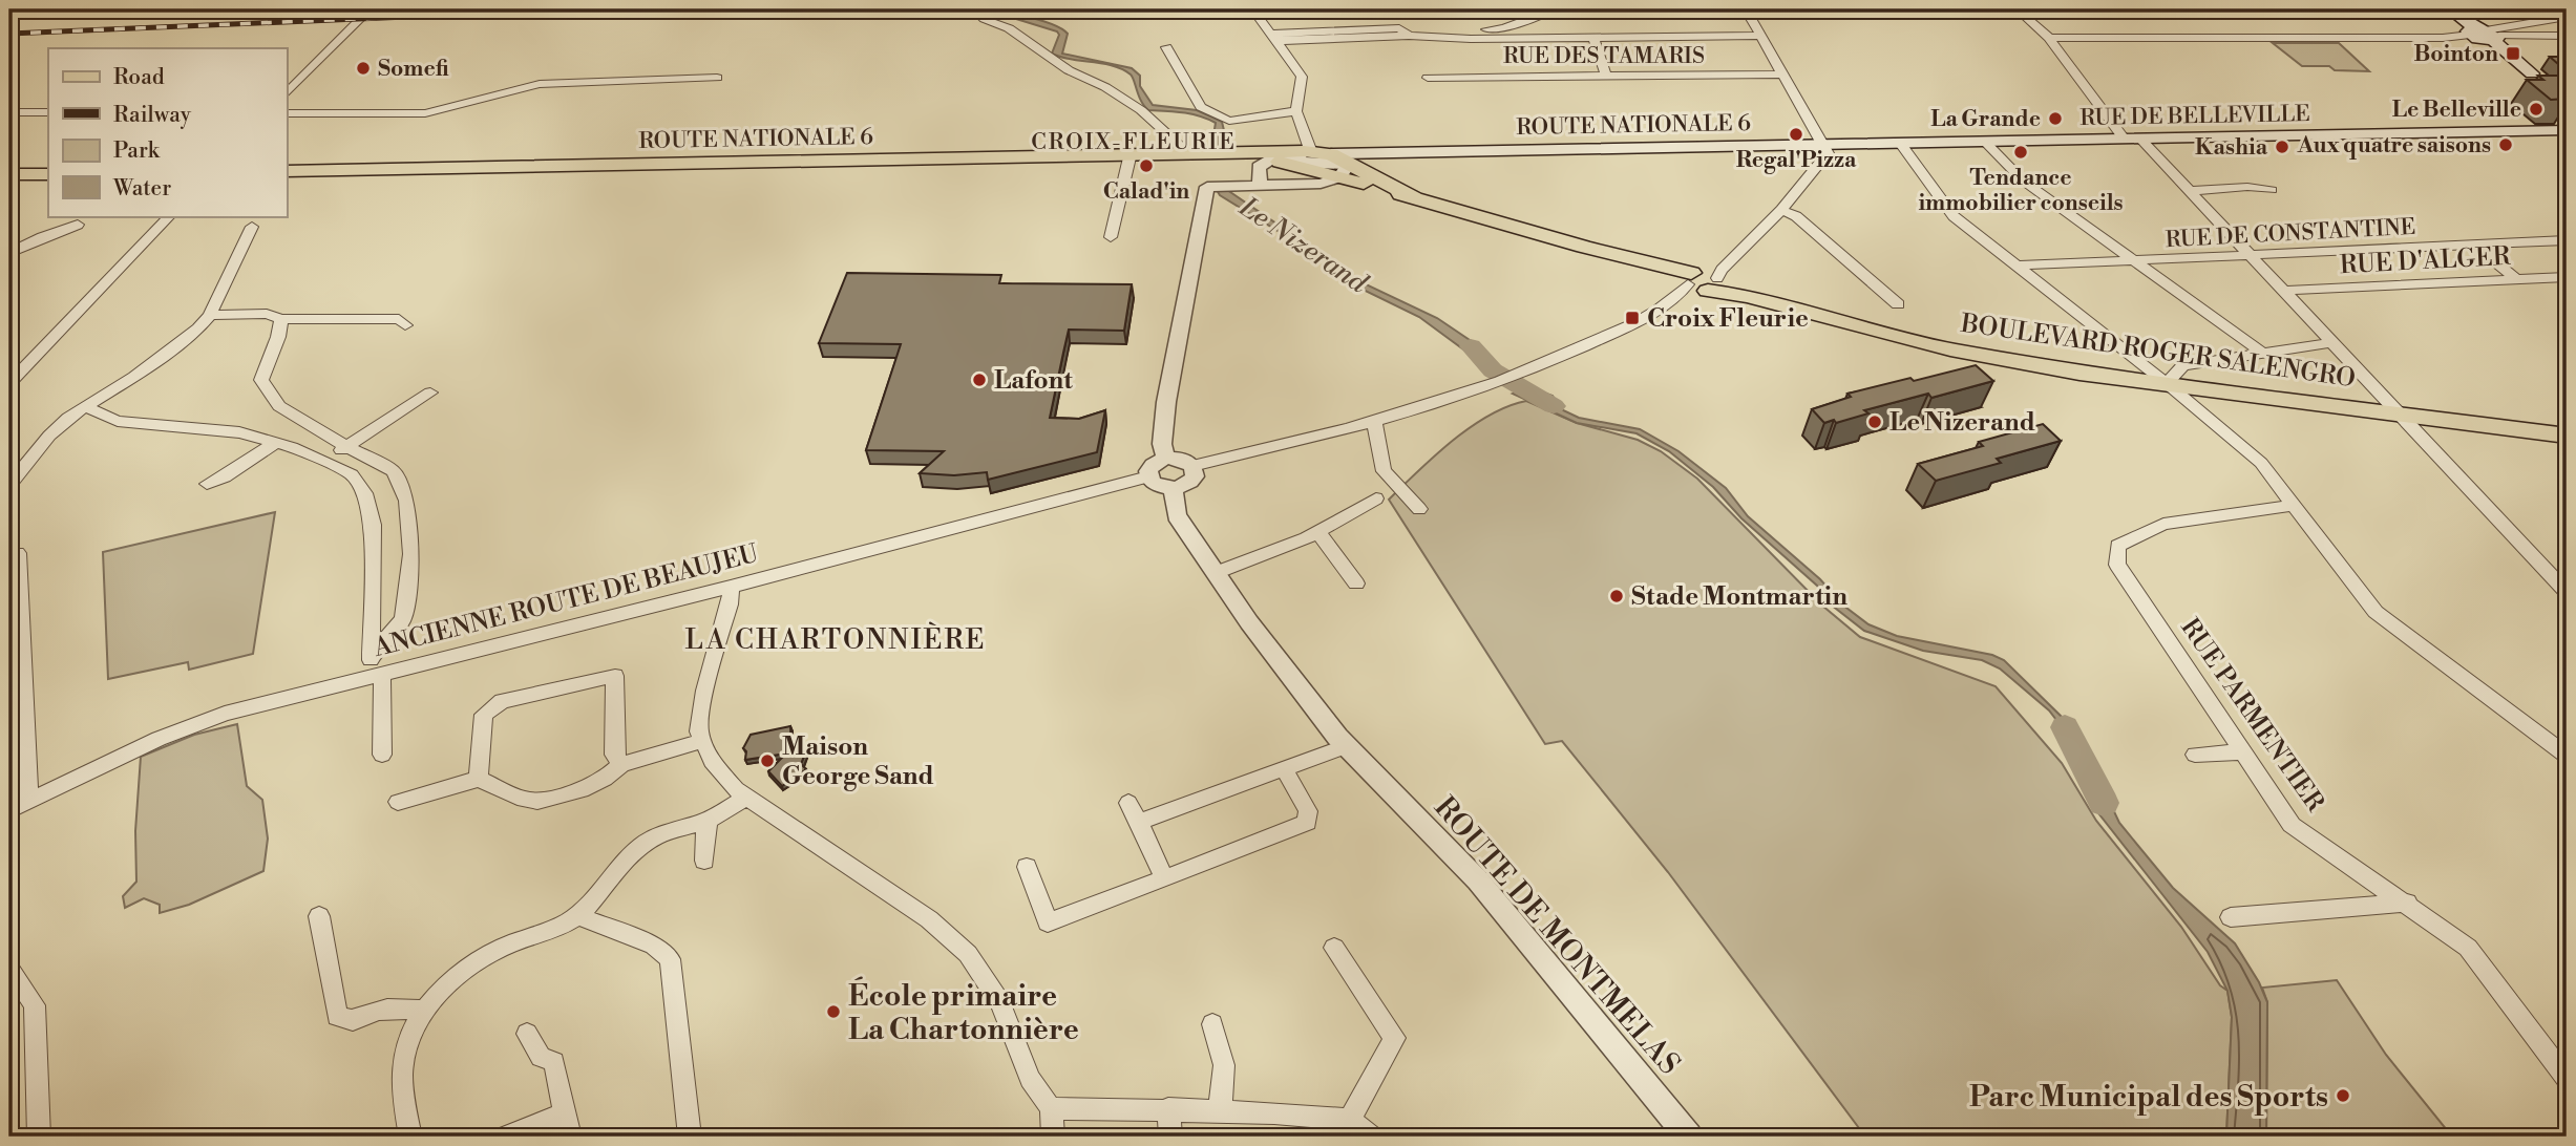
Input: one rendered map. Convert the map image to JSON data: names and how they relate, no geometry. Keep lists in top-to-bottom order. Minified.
{"streets":{"main road":["RUE DE BELLEVILLE","ROUTE NATIONALE 6","BOULEVARD ROGER SALENGRO"],"street":["RUE DES TAMARIS","RUE DE CONSTANTINE","RUE D'ALGER","ANCIENNE ROUTE DE BEAUJEU","RUE PARMENTIER","ROUTE DE MONTMELAS"]},"crossings":[["RUE DE BELLEVILLE","ROUTE NATIONALE 6"],["ROUTE NATIONALE 6","BOULEVARD ROGER SALENGRO"],["ANCIENNE ROUTE DE BEAUJEU","ROUTE DE MONTMELAS"]],"districts":["CROIX-FLEURIE","LA CHARTONNIÈRE"],"water":["Le Nizerand"],"places":{"transit":["Bointon","Croix Fleurie"],"other":["Somefi","Le Belleville","La Grande","Regal'Pizza","Aux quatre saisons","Kashia","Tendance immobilier conseils","Calad'in","Lafont","Le Nizerand","Stade Montmartin","Maison George Sand","École primaire La Chartonnière","Parc Municipal des Sports"]},"legend":["Road","Railway","Park","Water"]}
